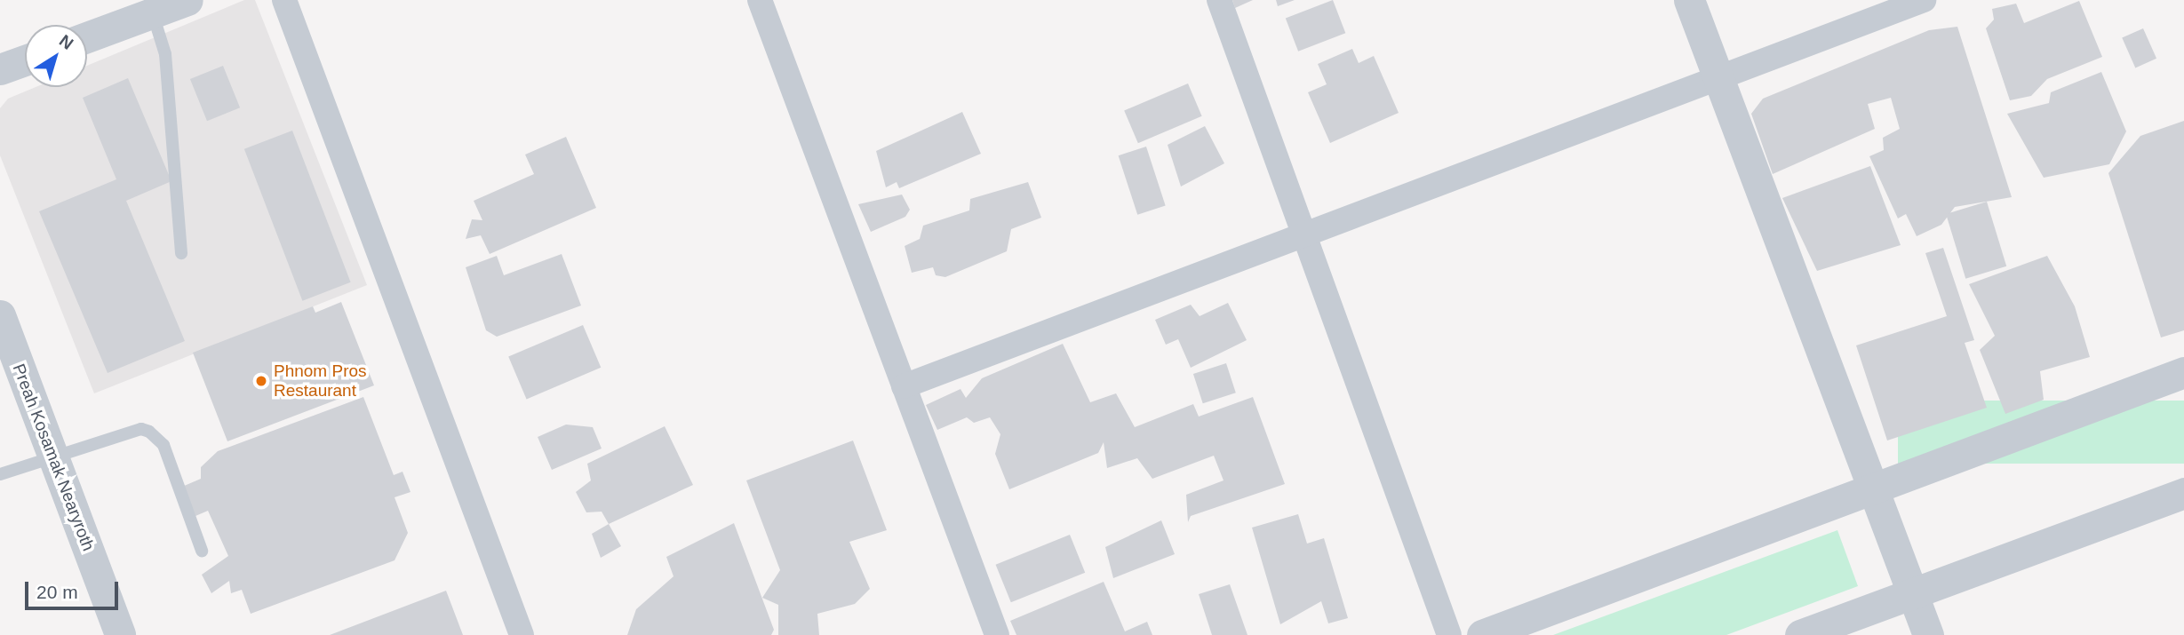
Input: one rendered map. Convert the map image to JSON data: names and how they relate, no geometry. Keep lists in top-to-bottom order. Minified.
{"streets":{"street":["Preah Kosamak Nearyroth"]},"places":["Phnom Pros Restaurant"],"scale_bar":"20 m","north":"top right"}
